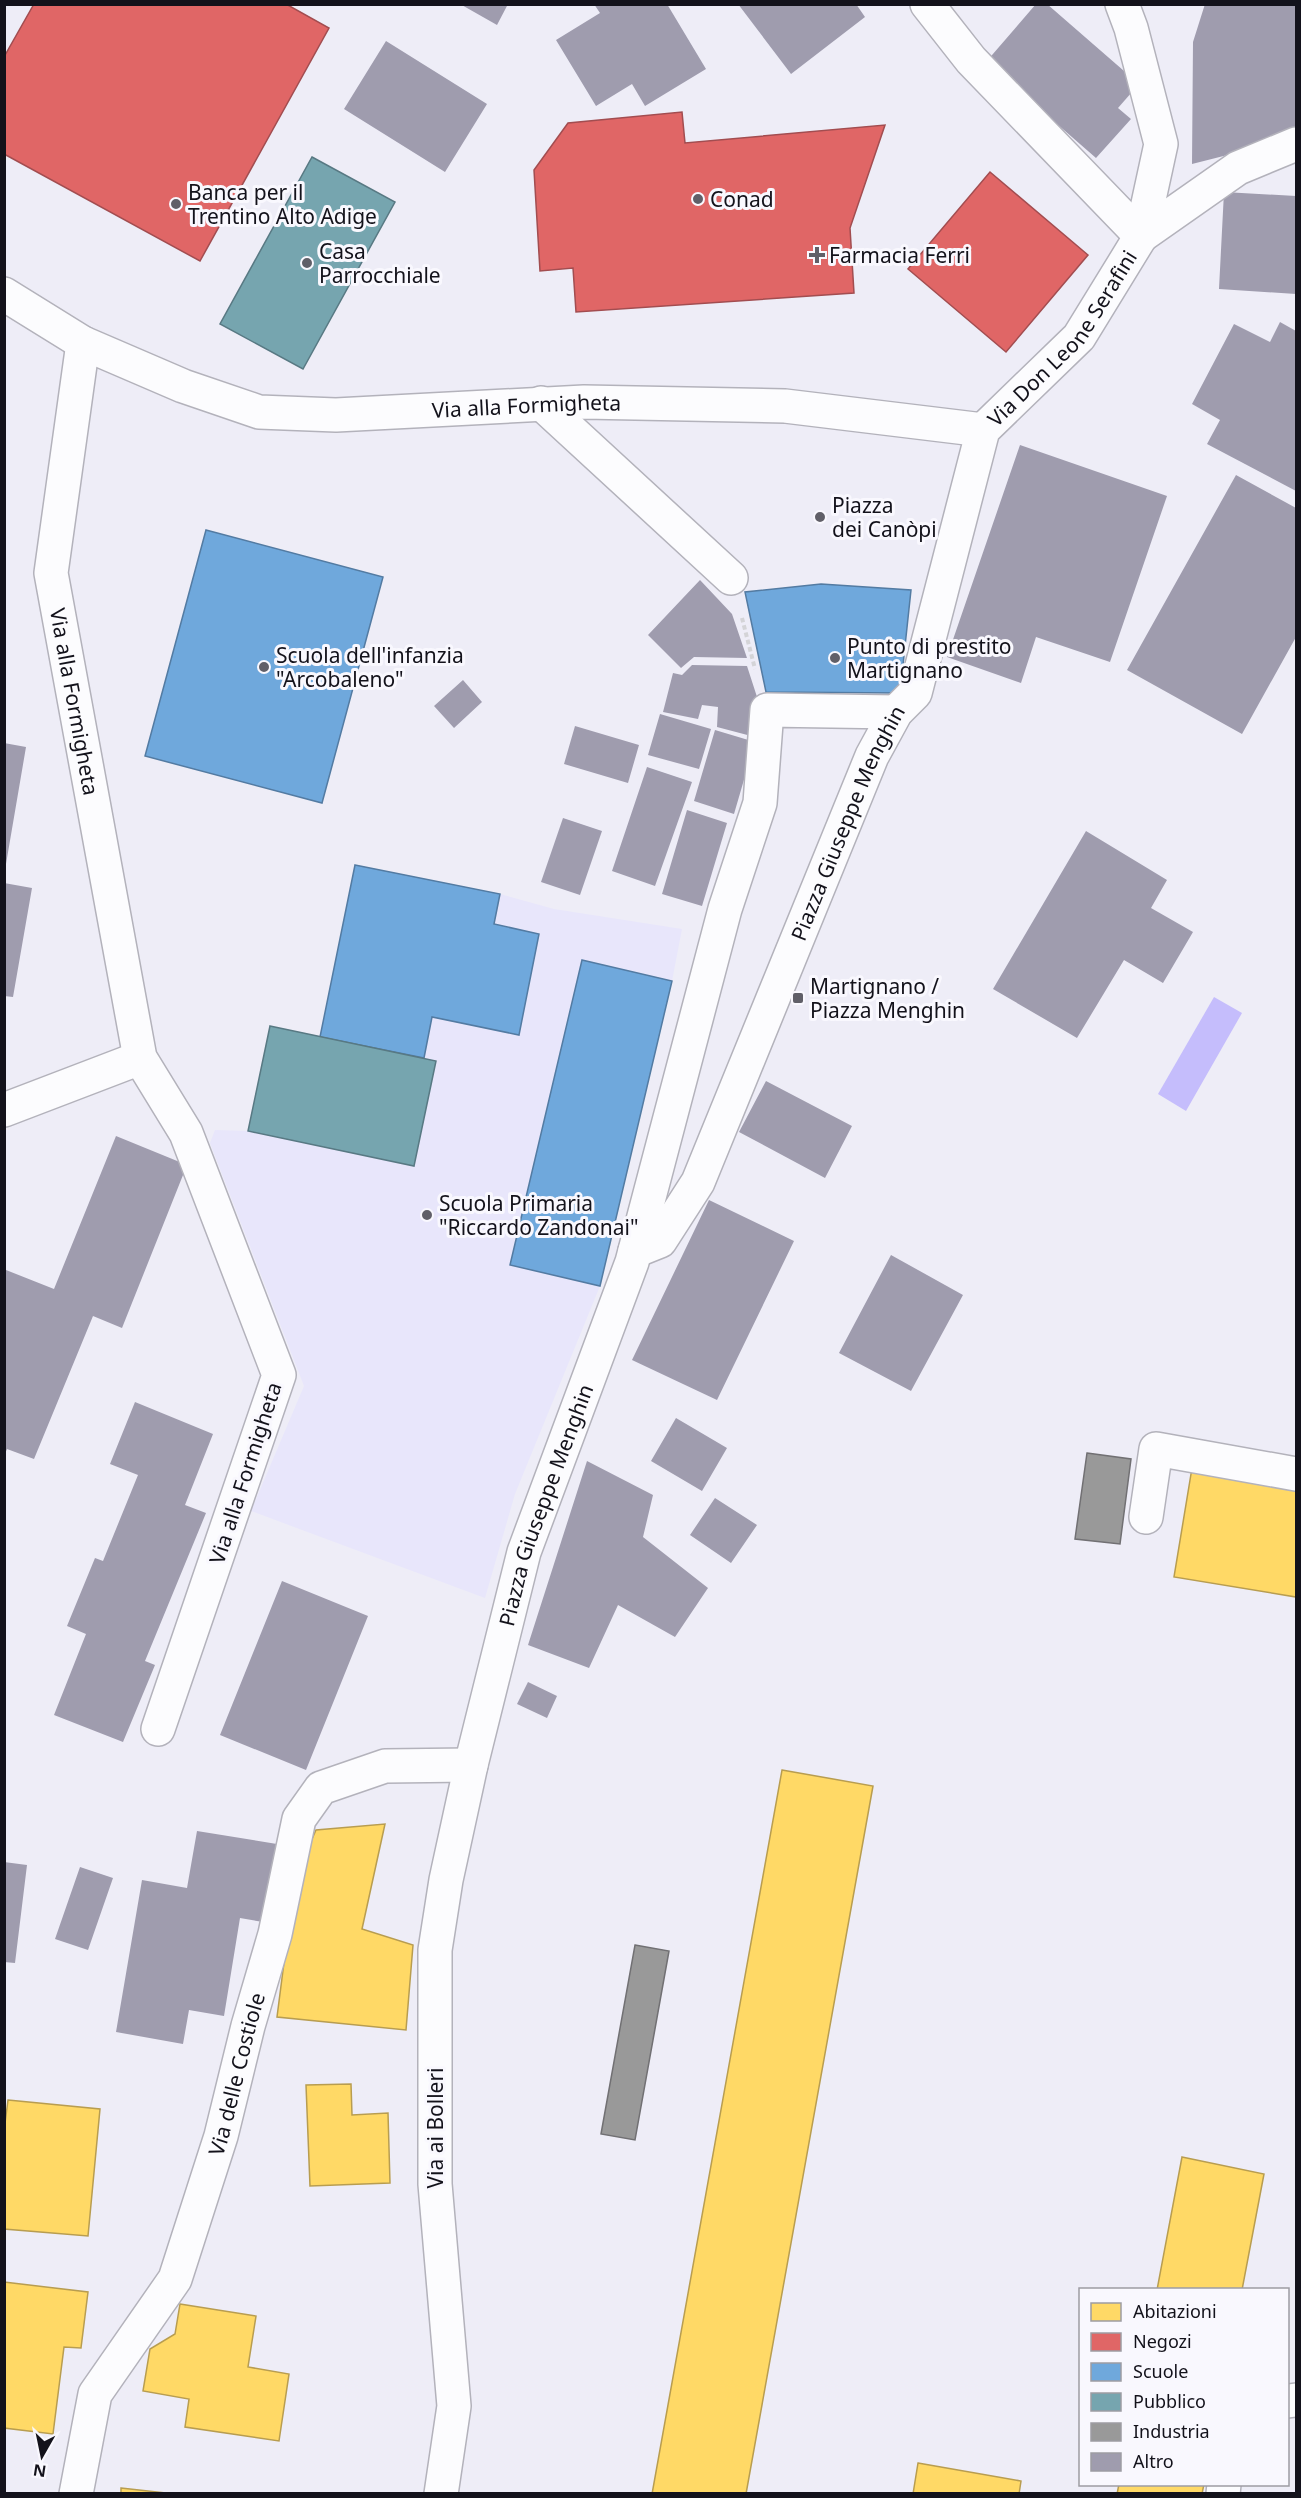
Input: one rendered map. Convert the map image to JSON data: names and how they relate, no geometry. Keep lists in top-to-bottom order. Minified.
{"streets":{"street":["Via Don Leone Serafini","Via alla Formigheta","Piazza Giuseppe Menghin","Via delle Costiole","Via ai Bolleri"]},"crossings":[["Via Don Leone Serafini","Via alla Formigheta"],["Via Don Leone Serafini","Piazza Giuseppe Menghin"],["Piazza Giuseppe Menghin","Via delle Costiole"],["Piazza Giuseppe Menghin","Via ai Bolleri"],["Via delle Costiole","Via ai Bolleri"]],"places":{"other":["Conad","Banca per il Trentino Alto Adige","Casa Parrocchiale","Piazza dei Canòpi","Punto di prestito Martignano","Scuola dell'infanzia \"Arcobaleno\"","Scuola Primaria \"Riccardo Zandonai\""],"health":["Farmacia Ferri"],"transit":["Martignano / Piazza Menghin"]},"legend":["Abitazioni","Negozi","Scuole","Pubblico","Industria","Altro"],"north":"bottom"}
